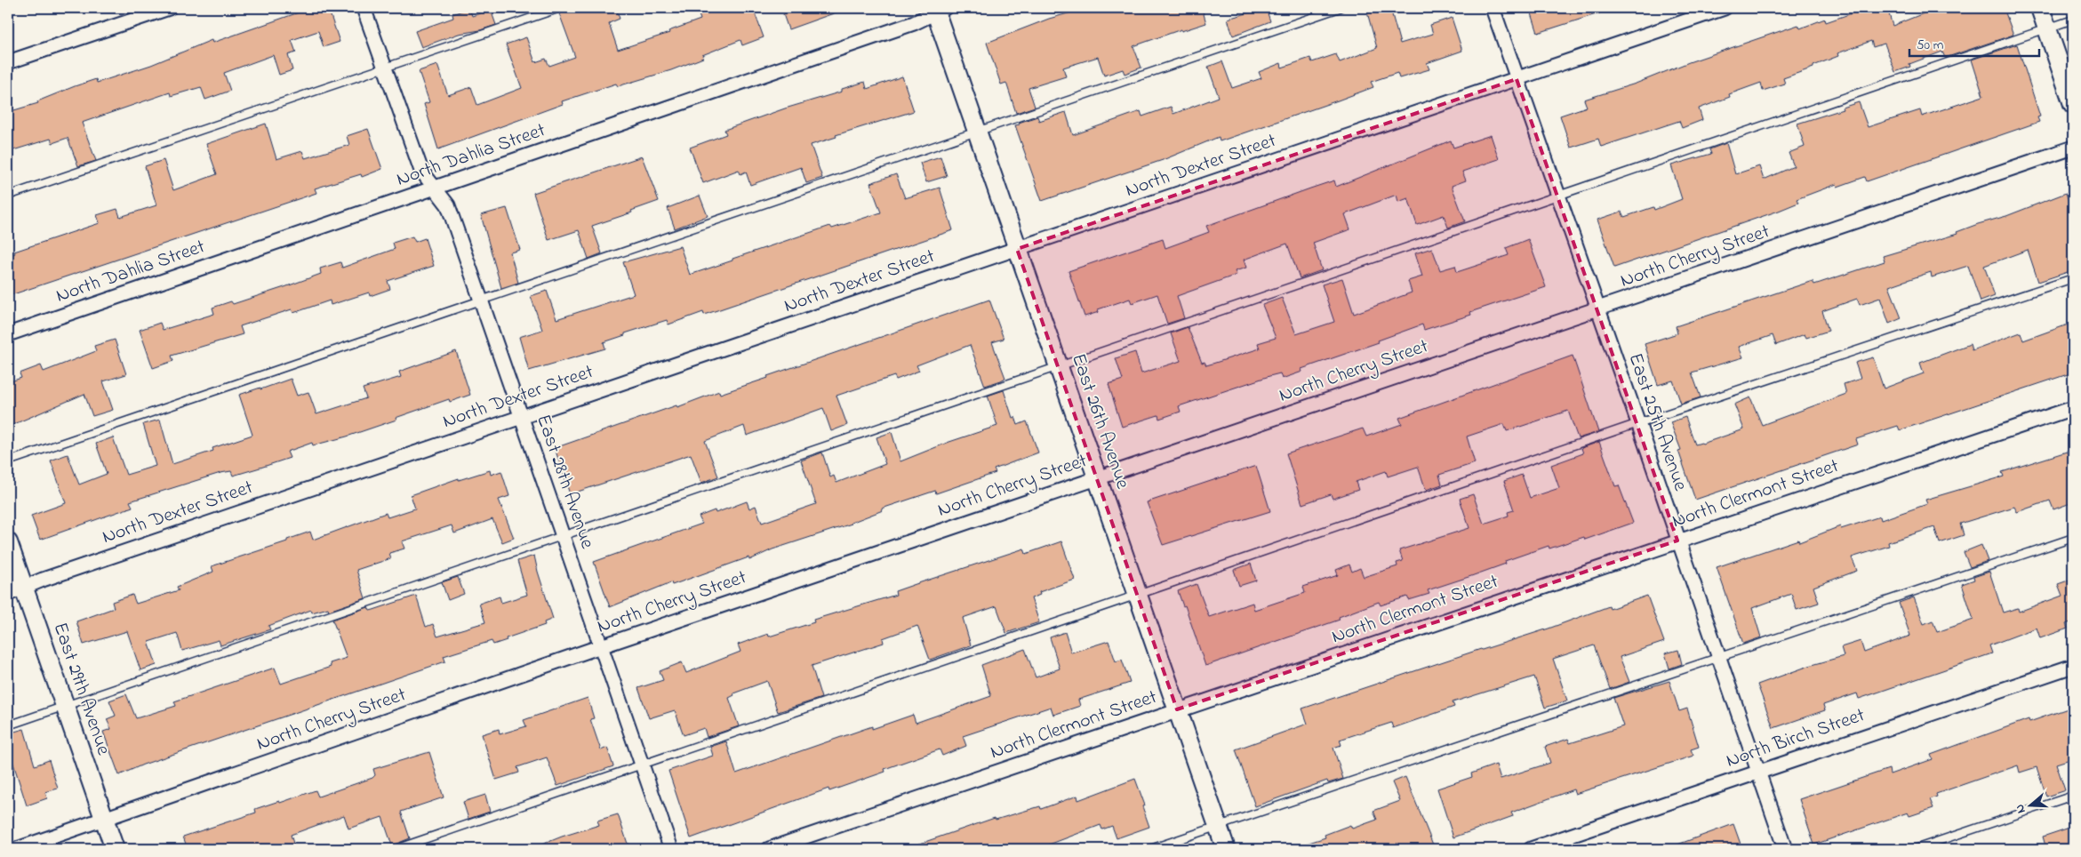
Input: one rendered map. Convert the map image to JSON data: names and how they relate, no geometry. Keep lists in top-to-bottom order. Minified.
{"streets":{"street":["North Dahlia Street","North Dexter Street","North Cherry Street","East 26th Avenue","East 25th Avenue","East 28th Avenue","North Clermont Street","East 29th Avenue","North Birch Street"]},"crossings":[["North Dahlia Street","East 26th Avenue"],["North Dahlia Street","East 28th Avenue"],["North Dexter Street","East 26th Avenue"],["North Dexter Street","East 25th Avenue"],["North Dexter Street","East 28th Avenue"],["North Dexter Street","East 29th Avenue"],["North Cherry Street","East 26th Avenue"],["North Cherry Street","East 25th Avenue"],["North Cherry Street","East 28th Avenue"],["North Cherry Street","East 29th Avenue"],["East 26th Avenue","North Clermont Street"],["East 25th Avenue","North Clermont Street"],["East 25th Avenue","North Birch Street"]],"scale_bar":"50 m","north":"left"}
